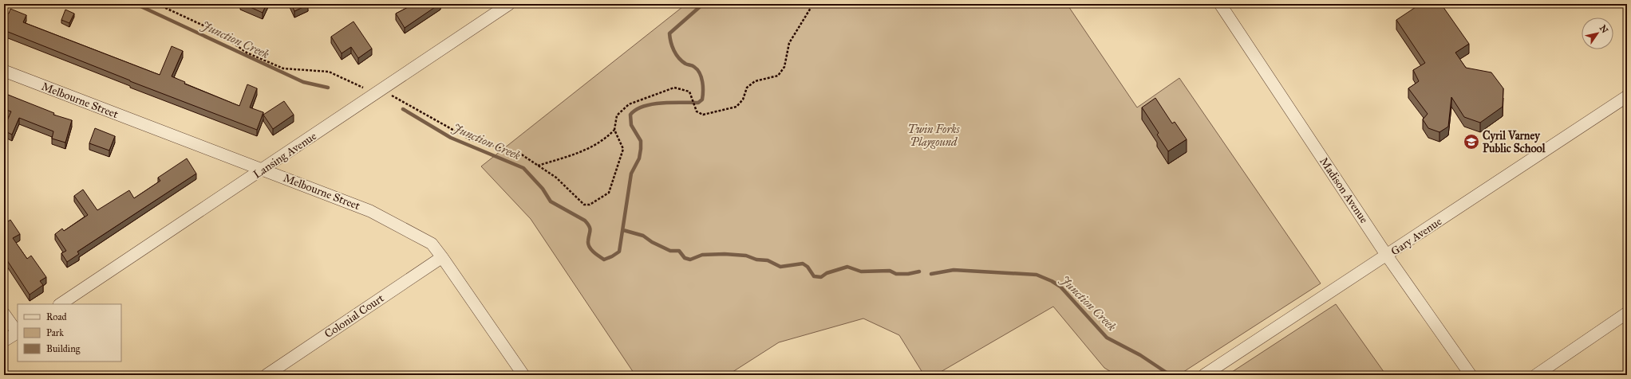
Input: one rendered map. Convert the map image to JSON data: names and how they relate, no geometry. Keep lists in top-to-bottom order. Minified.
{"streets":{"street":["Melbourne Street","Lansing Avenue","Madison Avenue","Gary Avenue","Colonial Court"]},"crossings":[["Melbourne Street","Lansing Avenue"],["Melbourne Street","Colonial Court"],["Madison Avenue","Gary Avenue"]],"water":["Junction Creek"],"parks":["Twin Forks Playgound"],"places":{"school or university":["Cyril Varney Public School"]},"legend":["Road","Park","Building"],"north":"top right"}
